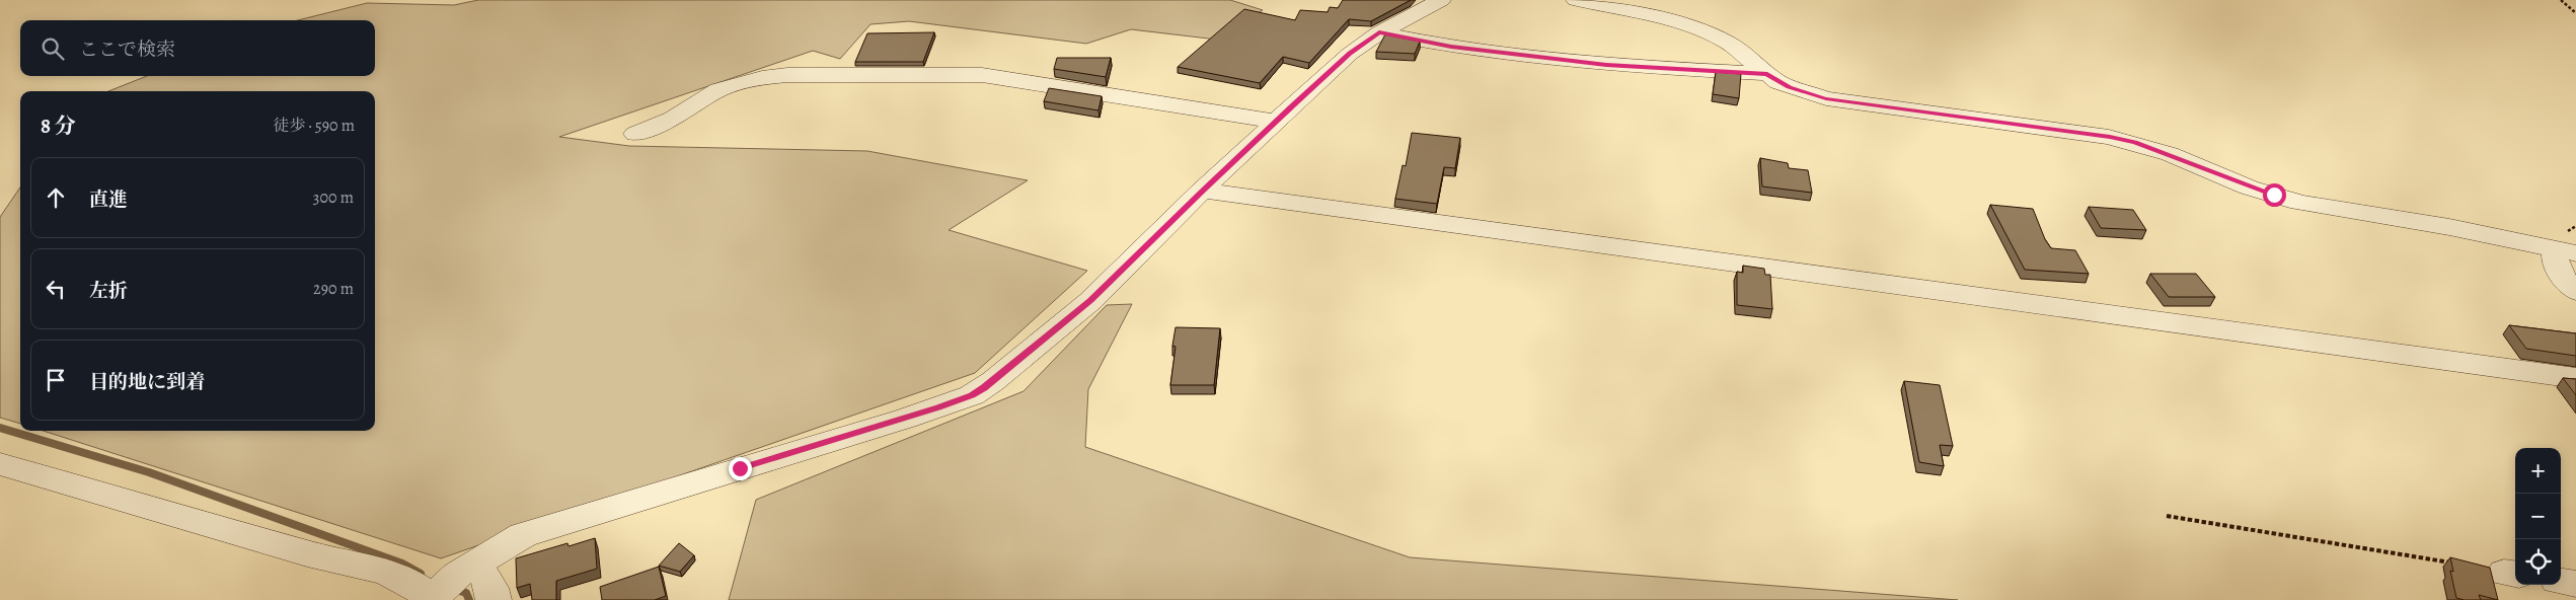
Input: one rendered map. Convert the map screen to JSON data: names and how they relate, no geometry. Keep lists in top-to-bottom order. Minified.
{"page":{"search":"ここで検索","heading":["8 分","徒歩 · 590 m"],"list":[["直進","300 m"],["左折","290 m"],"目的地に到着"],"map_buttons":["+","−"]}}
